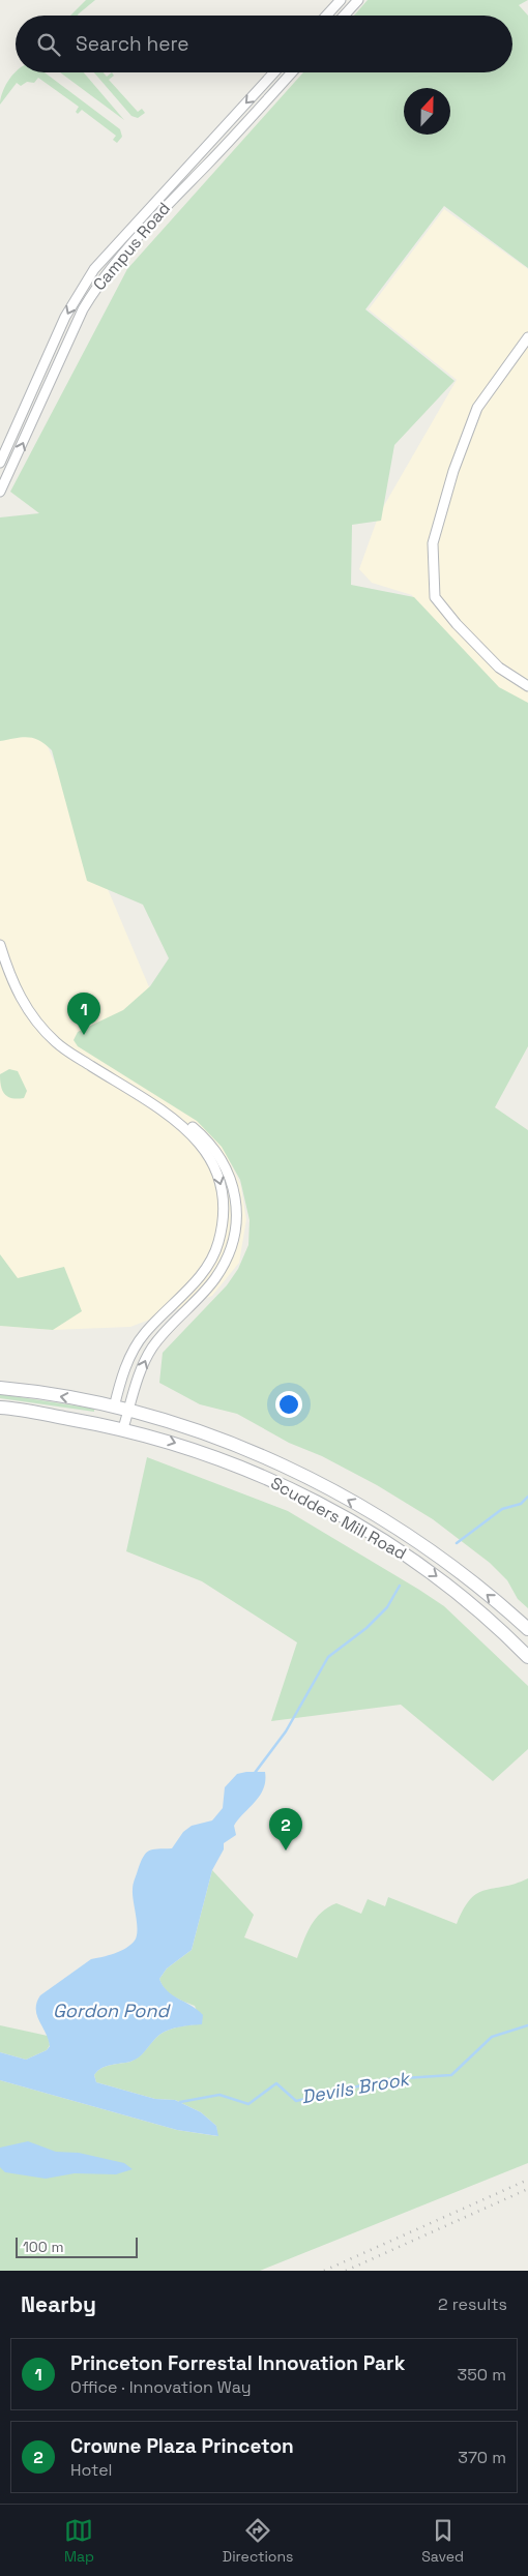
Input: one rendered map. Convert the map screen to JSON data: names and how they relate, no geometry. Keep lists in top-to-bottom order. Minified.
{"streets":{"main road":["Scudders Mill Road"],"street":["Campus Road"]},"water":["Gordon Pond","Devils Brook"],"scale_bar":"100 m","north":"top","page":{"search":"Search here","pins":["1","2"],"scale":"100 m","heading":["Nearby","2 results"],"list":[{"mark":"1","name":"Princeton Forrestal Innovation Park","note":"Office · Innovation Way","value":"350 m"},{"mark":"2","name":"Crowne Plaza Princeton","note":"Hotel","value":"370 m"}],"nav":["Map","Directions","Saved"]}}
